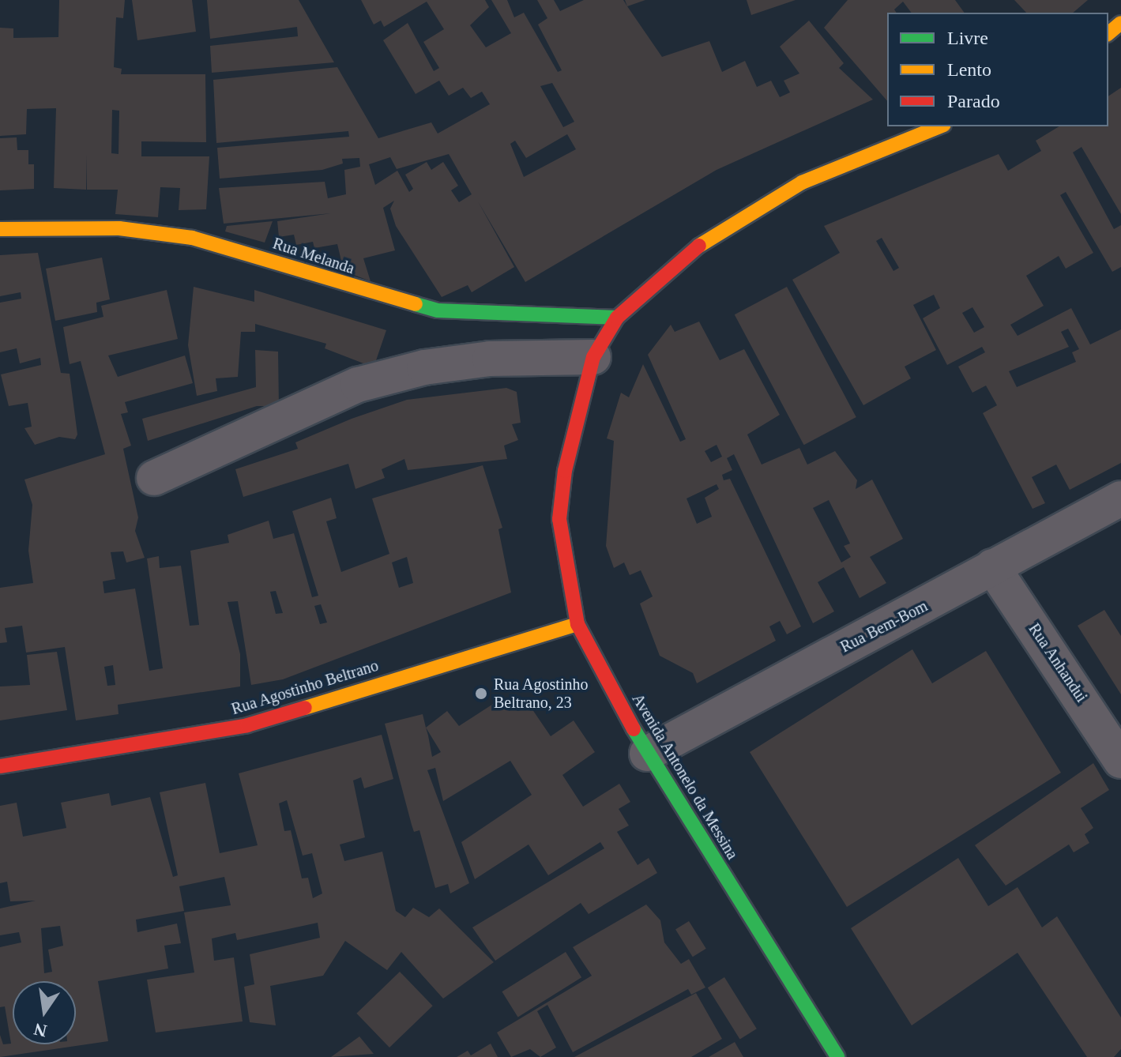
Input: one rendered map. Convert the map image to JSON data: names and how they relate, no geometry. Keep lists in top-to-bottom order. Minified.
{"streets":{"street":["Rua Melanda","Rua Bem-Bom","Rua Anhandui","Rua Agostinho Beltrano","Avenida Antonelo da Messina"]},"crossings":[["Rua Melanda","Avenida Antonelo da Messina"],["Rua Bem-Bom","Rua Anhandui"],["Rua Bem-Bom","Avenida Antonelo da Messina"],["Rua Agostinho Beltrano","Avenida Antonelo da Messina"]],"places":["Rua Agostinho Beltrano, 23"],"legend":["Livre","Lento","Parado"],"north":"bottom"}
